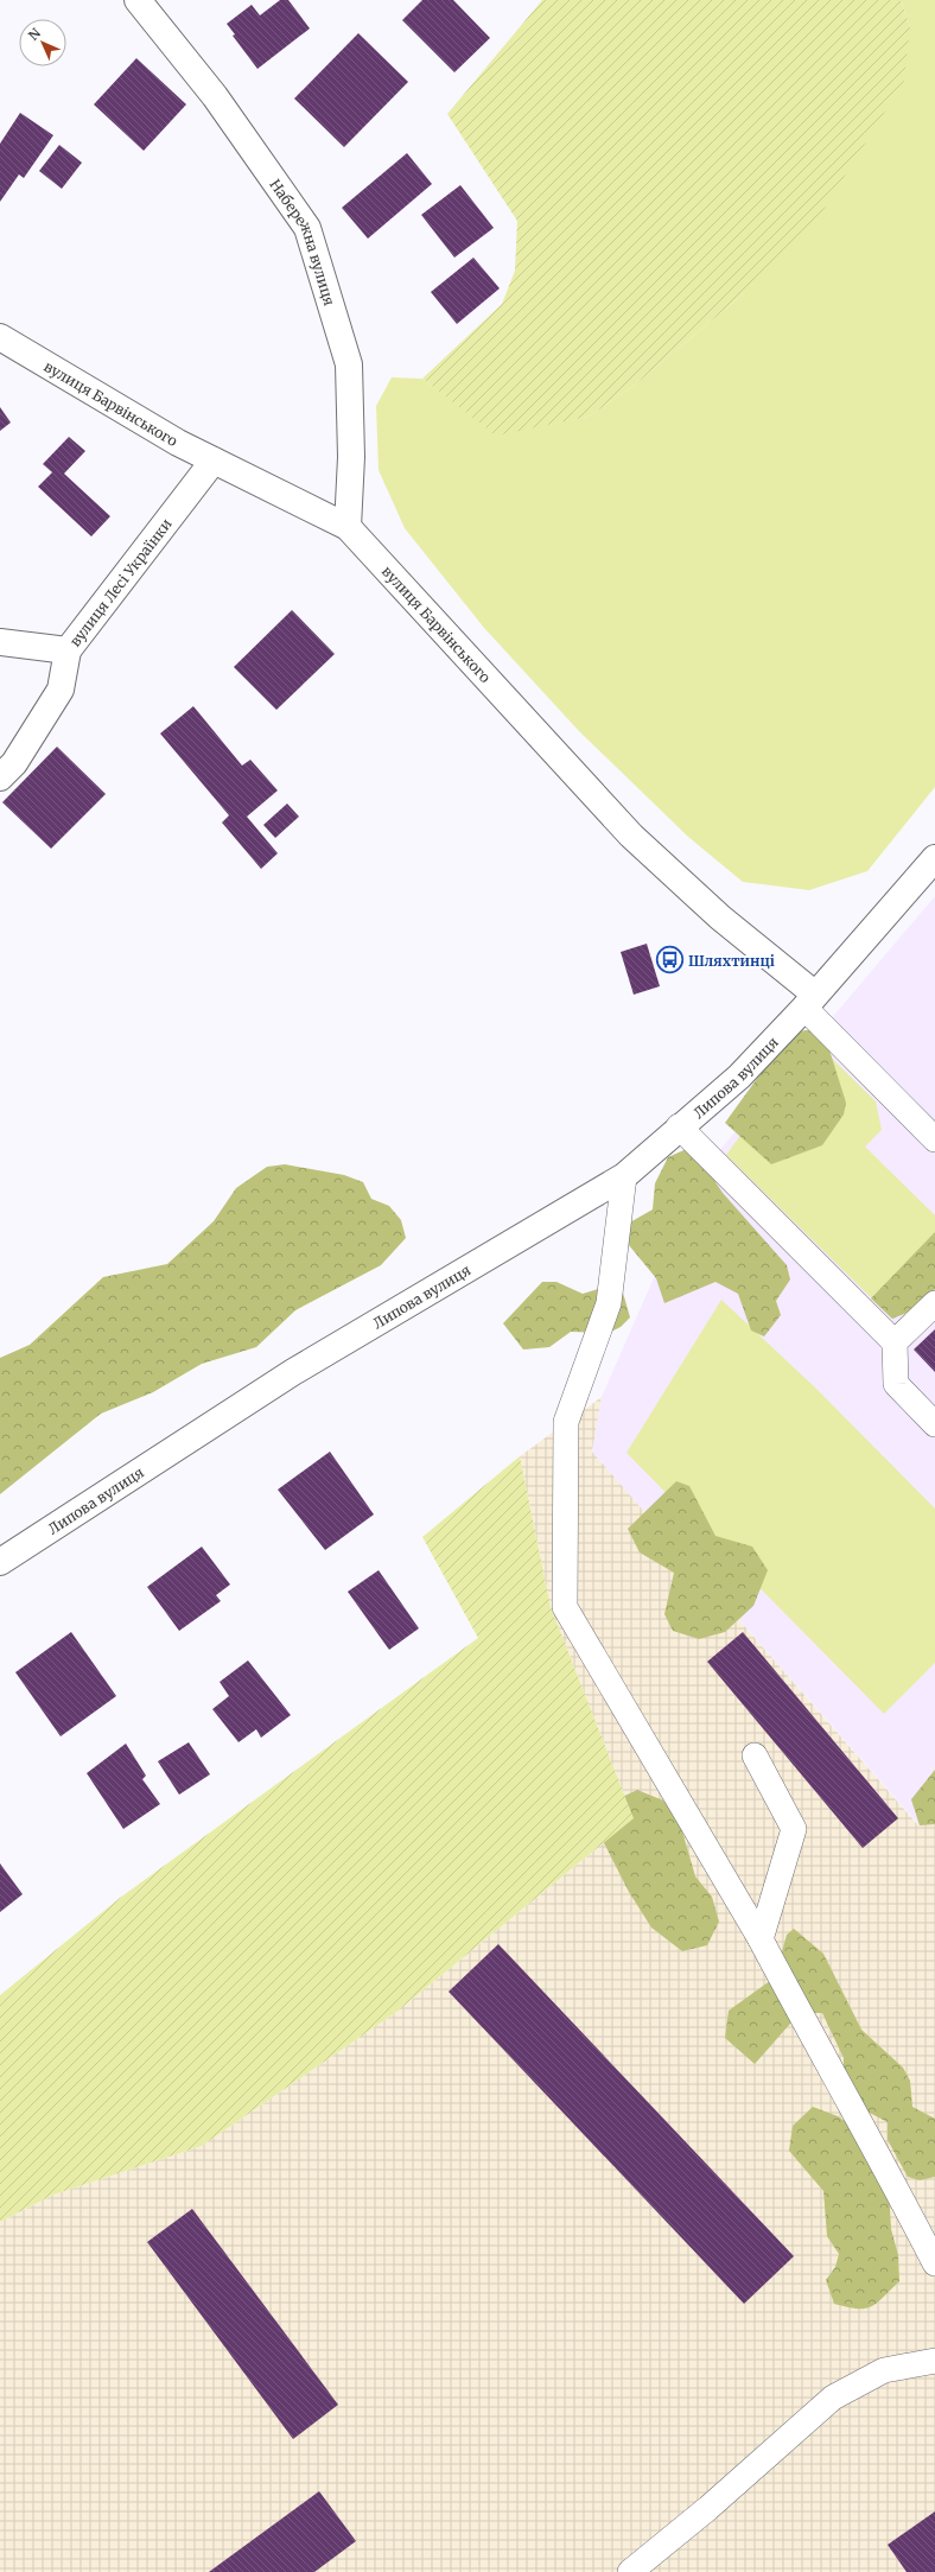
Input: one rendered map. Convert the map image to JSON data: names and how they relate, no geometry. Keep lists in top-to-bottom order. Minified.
{"streets":{"street":["Набережна вулиця","вулиця Барвінського","вулиця Лесі Українки","Липова вулиця"]},"crossings":[["Набережна вулиця","вулиця Барвінського"],["вулиця Барвінського","вулиця Лесі Українки"],["вулиця Барвінського","Липова вулиця"]],"places":{"bus stop":["Шляхтинці"]},"north":"top left"}
